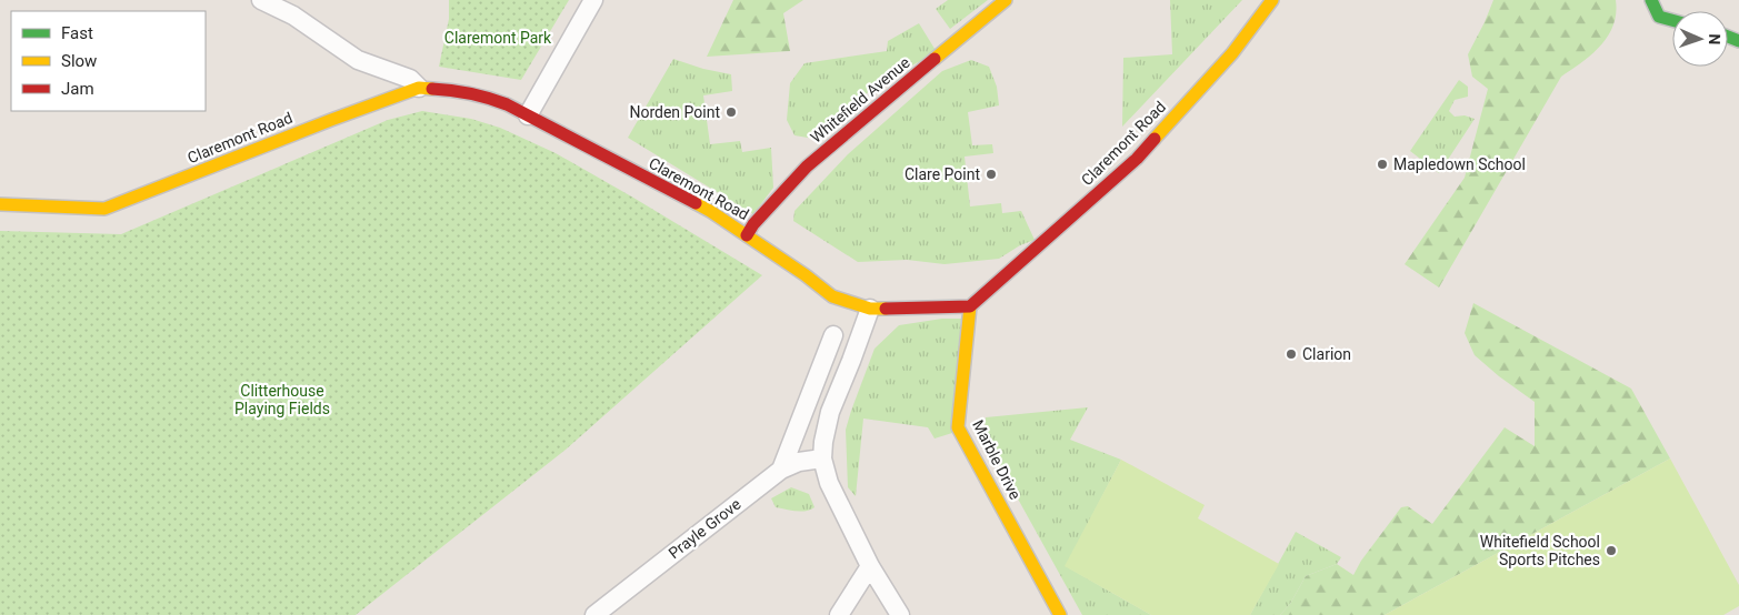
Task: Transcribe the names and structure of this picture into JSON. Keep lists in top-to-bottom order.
{
  "streets": {
    "street": [
      "Whitefield Avenue",
      "Claremont Road",
      "Marble Drive",
      "Prayle Grove"
    ]
  },
  "crossings": [
    ["Whitefield Avenue", "Claremont Road"],
    ["Claremont Road", "Marble Drive"]
  ],
  "parks": ["Claremont Park", "Clitterhouse Playing Fields"],
  "places": [
    "Norden Point",
    "Mapledown School",
    "Clare Point",
    "Clarion",
    "Whitefield School Sports Pitches"
  ],
  "legend": ["Fast", "Slow", "Jam"],
  "north": "right"
}
